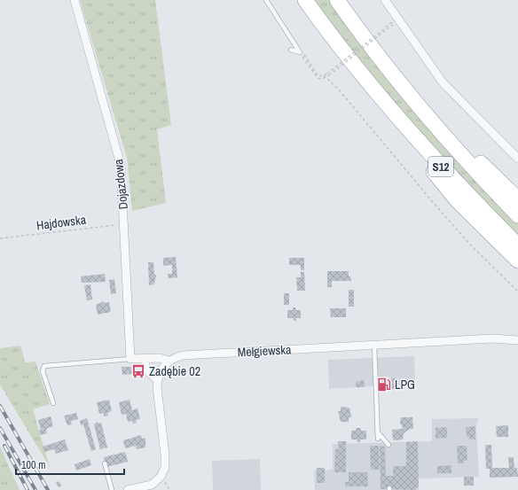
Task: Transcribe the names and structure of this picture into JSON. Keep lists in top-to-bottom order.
{
  "streets": {
    "highway": ["S12"],
    "street": ["Dojazdowa", "Mełgiewska"],
    "path": ["Hajdowska"]
  },
  "crossings": [
    ["Dojazdowa", "Hajdowska"]
  ],
  "places": {
    "bus stop": ["Zadębie 02"],
    "fuel station": ["LPG"]
  },
  "scale_bar": "100 m"
}
